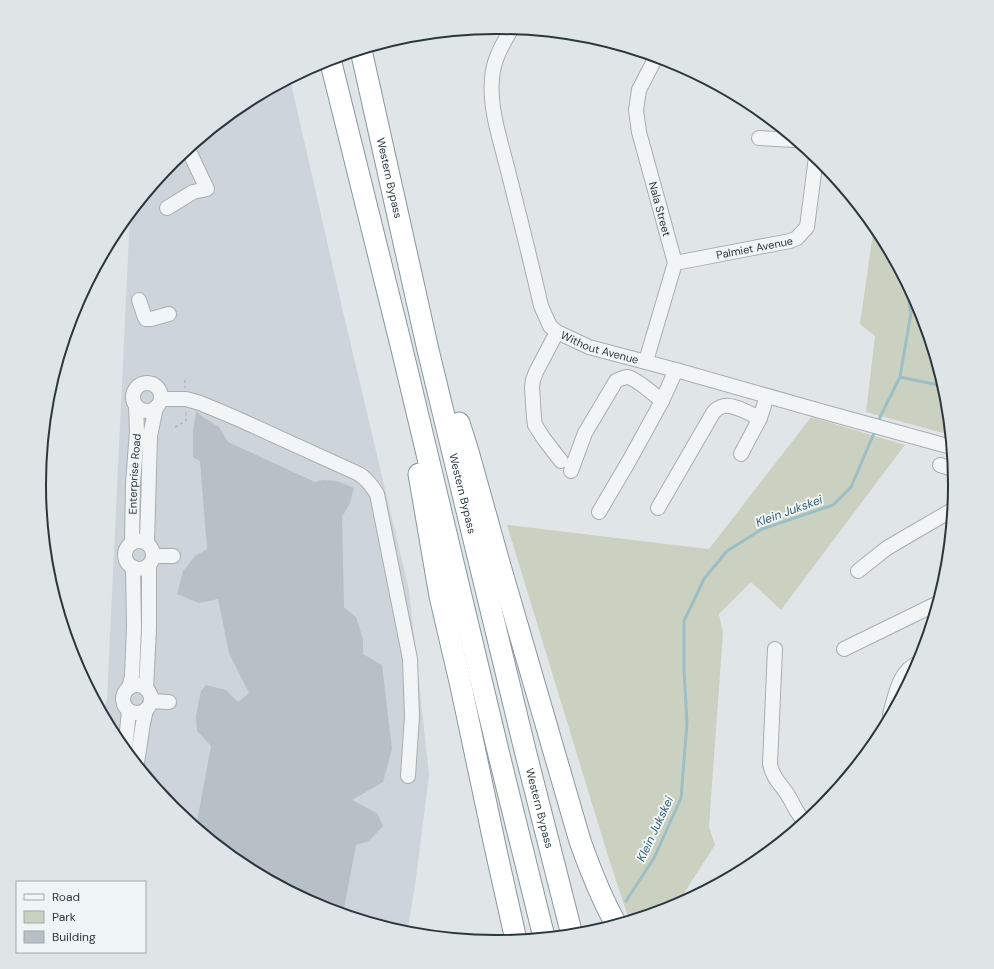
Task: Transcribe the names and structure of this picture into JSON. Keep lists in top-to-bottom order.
{
  "streets": {
    "highway": ["Western Bypass"],
    "street": [
      "Nala Street",
      "Palmiet Avenue",
      "Without Avenue",
      "Enterprise Road"
    ]
  },
  "crossings": [
    ["Nala Street", "Palmiet Avenue"]
  ],
  "water": ["Klein Jukskei"],
  "legend": ["Road", "Park", "Building"]
}
